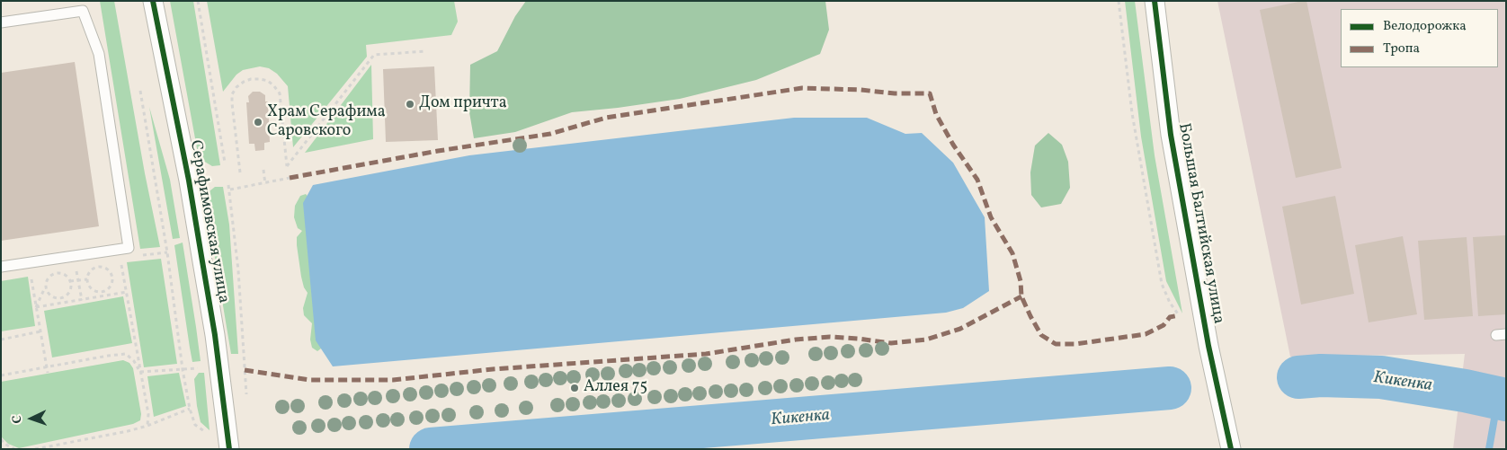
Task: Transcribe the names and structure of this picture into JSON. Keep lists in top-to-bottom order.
{
  "streets": {
    "street": ["Серафимовская улица", "Большая Балтийская улица"]
  },
  "water": ["Кикенка"],
  "places": ["Дом причта", "Храм Серафима Саровского", "Аллея 75"],
  "legend": ["Велодорожка", "Тропа"],
  "north": "left"
}
